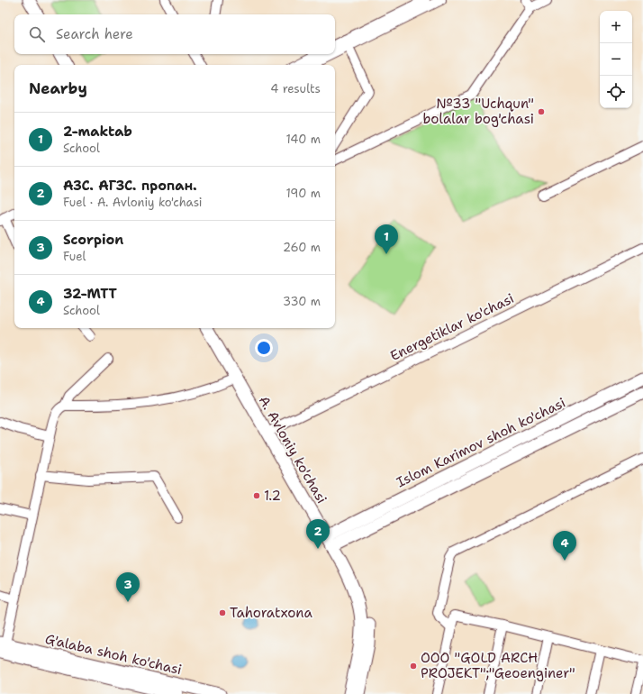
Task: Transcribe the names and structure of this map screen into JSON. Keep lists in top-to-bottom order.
{
  "streets": {
    "main road": ["Islom Karimov shoh ko'chasi", "A. Avloniy ko'chasi", "G'alaba shoh ko'chasi"],
    "street": ["Energetiklar ko'chasi"]
  },
  "crossings": [
    ["Energetiklar ko'chasi", "A. Avloniy ko'chasi"],
    ["Islom Karimov shoh ko'chasi", "A. Avloniy ko'chasi"]
  ],
  "places": [
    "№33 \"Uchqun\" bolalar bog'chasi",
    "1.2",
    "Tahoratxona",
    "ООО \"GOLD ARCH PROJEKT\";\"Geoenginer\""
  ],
  "page": {
    "map_buttons": ["+", "−"],
    "search": "Search here",
    "heading": ["Nearby", "4 results"],
    "list": [
      {
        "mark": "1",
        "name": "2-maktab",
        "note": "School",
        "value": "140 m"
      },
      {
        "mark": "2",
        "name": "АЗС. АГЗС. пропан.",
        "note": "Fuel · A. Avloniy ko'chasi",
        "value": "190 m"
      },
      {
        "mark": "3",
        "name": "Scorpion",
        "note": "Fuel",
        "value": "260 m"
      },
      {
        "mark": "4",
        "name": "32-MTT",
        "note": "School",
        "value": "330 m"
      }
    ],
    "pins": [
      "1",
      "2",
      "4",
      "3"
    ]
  }
}
